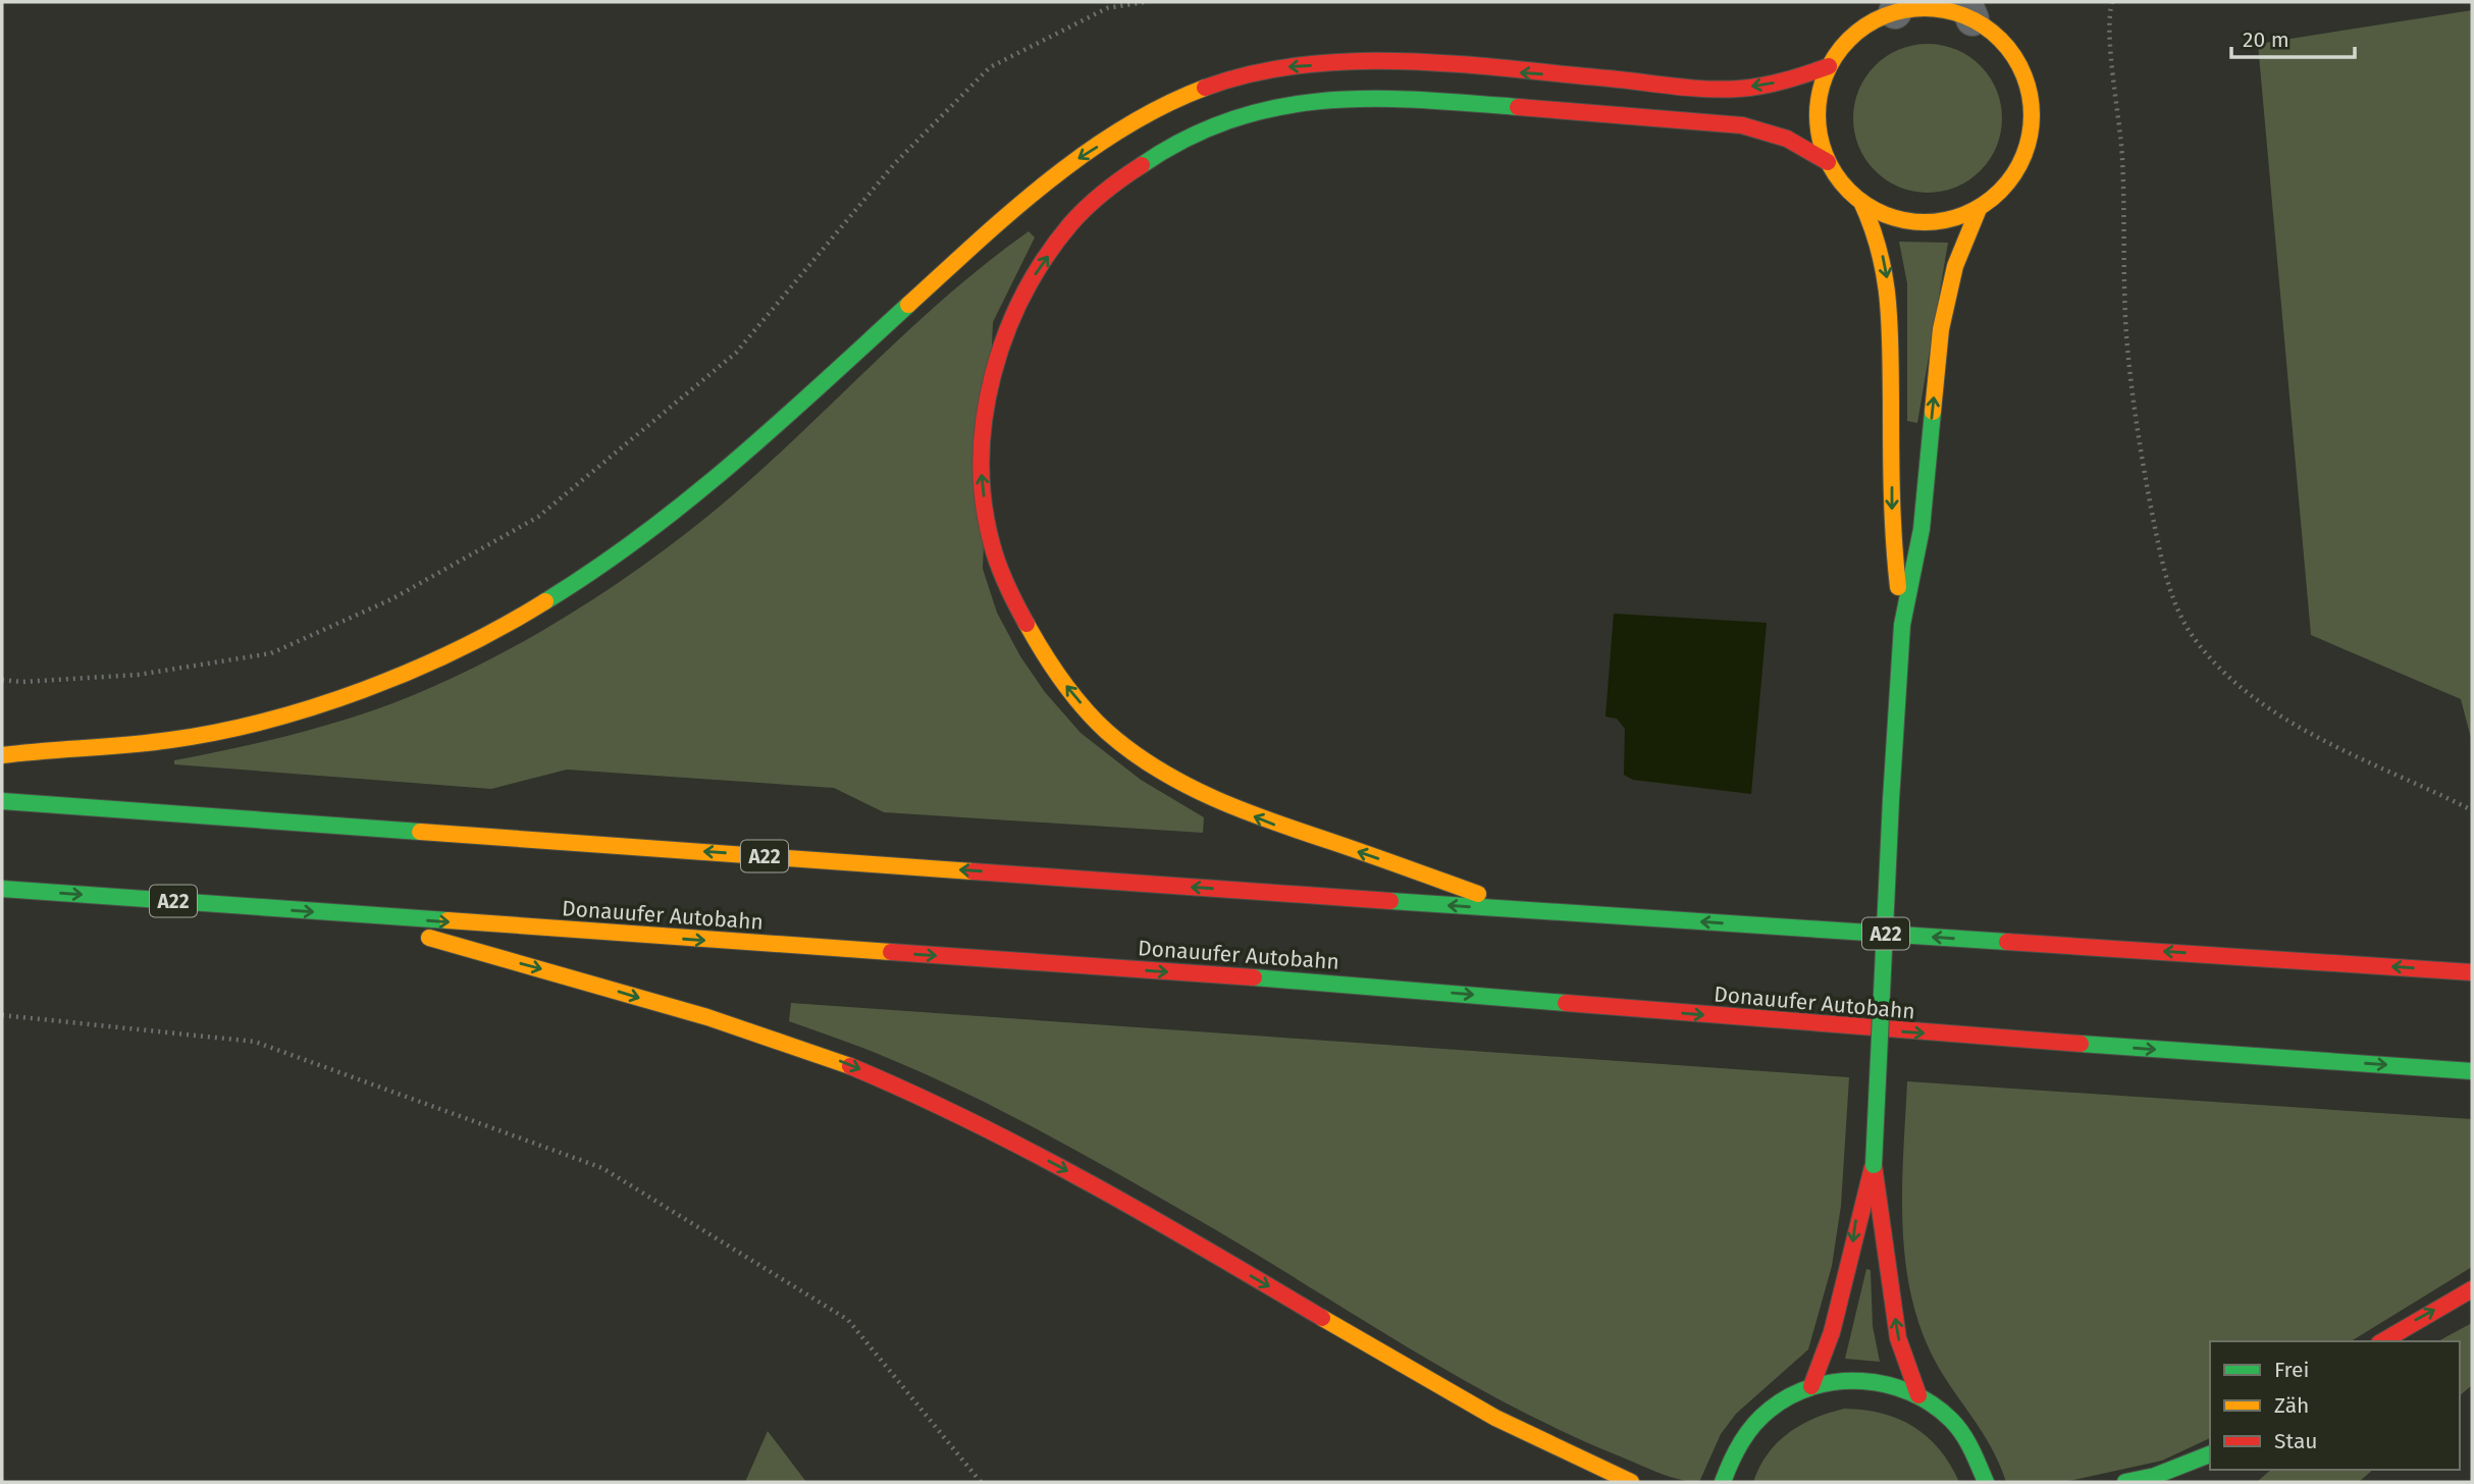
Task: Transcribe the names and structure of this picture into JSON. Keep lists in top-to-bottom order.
{
  "streets": {
    "main road": ["A22", "Donauufer Autobahn"]
  },
  "legend": ["Frei", "Zäh", "Stau"],
  "scale_bar": "20 m"
}
